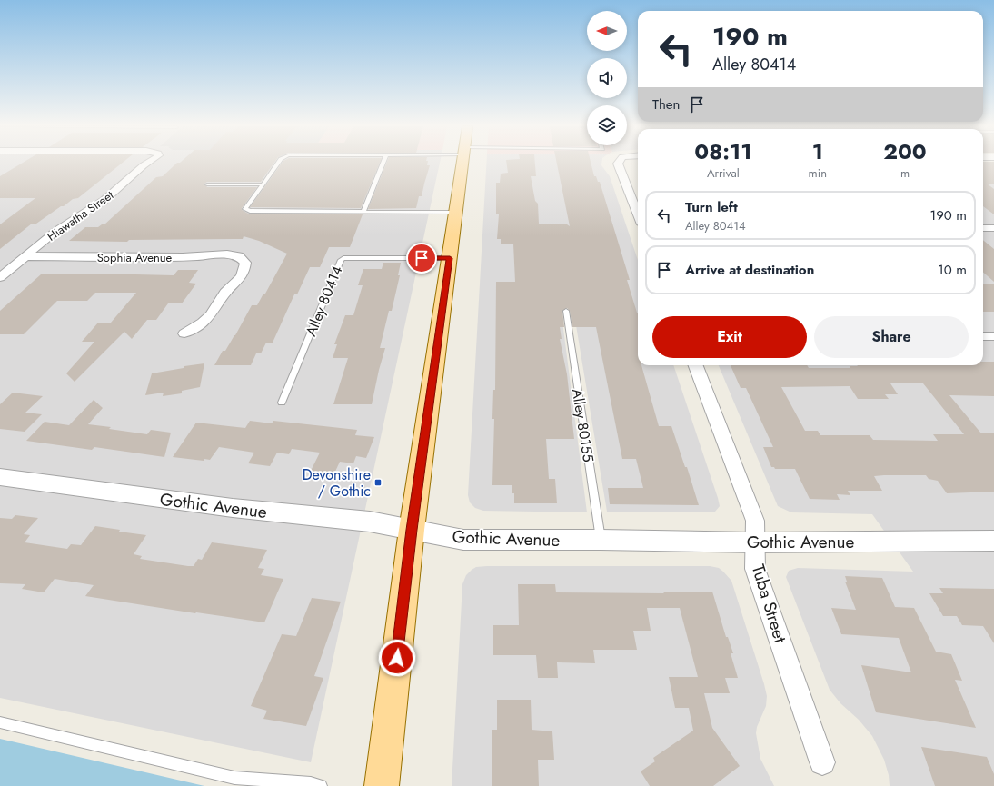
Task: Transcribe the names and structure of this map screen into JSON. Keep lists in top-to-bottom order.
{
  "streets": {
    "street": [
      "Hiawatha Street",
      "Sophia Avenue",
      "Gothic Avenue",
      "Tuba Street"
    ],
    "lane": ["Alley 80414", "Alley 80155"]
  },
  "crossings": [
    ["Hiawatha Street", "Sophia Avenue"],
    ["Alley 80155", "Gothic Avenue"],
    ["Gothic Avenue", "Tuba Street"]
  ],
  "places": {
    "transit": ["Devonshire / Gothic"]
  },
  "north": "left",
  "page": {
    "turn": ["190 m", "Alley 80414"],
    "then": "Then",
    "eta": [
      "08:11",
      "Arrival",
      "1",
      "min",
      "200",
      "m"
    ],
    "list": [
      {
        "name": "Turn left",
        "note": "Alley 80414",
        "value": "190 m"
      },
      {
        "name": "Arrive at destination",
        "value": "10 m"
      }
    ],
    "buttons": ["Exit", "Share"]
  }
}
